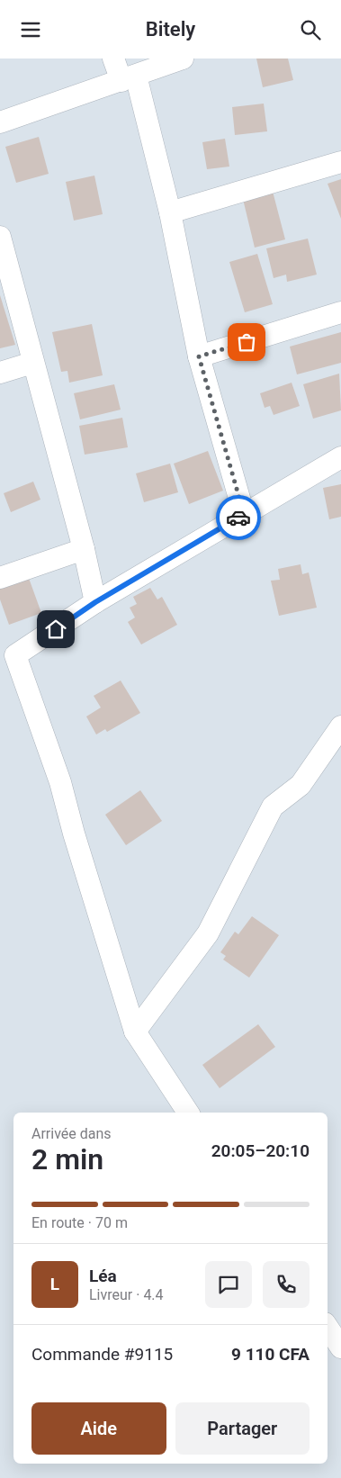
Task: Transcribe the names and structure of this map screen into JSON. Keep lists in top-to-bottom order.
{
  "page": {
    "header": "Bitely",
    "heading": ["2 min", "Arrivée dans", "20:05–20:10"],
    "panel": [
      "Léa",
      "Livreur · 4.4",
      "Commande #9115",
      "9 110 CFA"
    ],
    "bar": "En route · 70 m",
    "round": "L",
    "buttons": ["Aide", "Partager"]
  }
}
